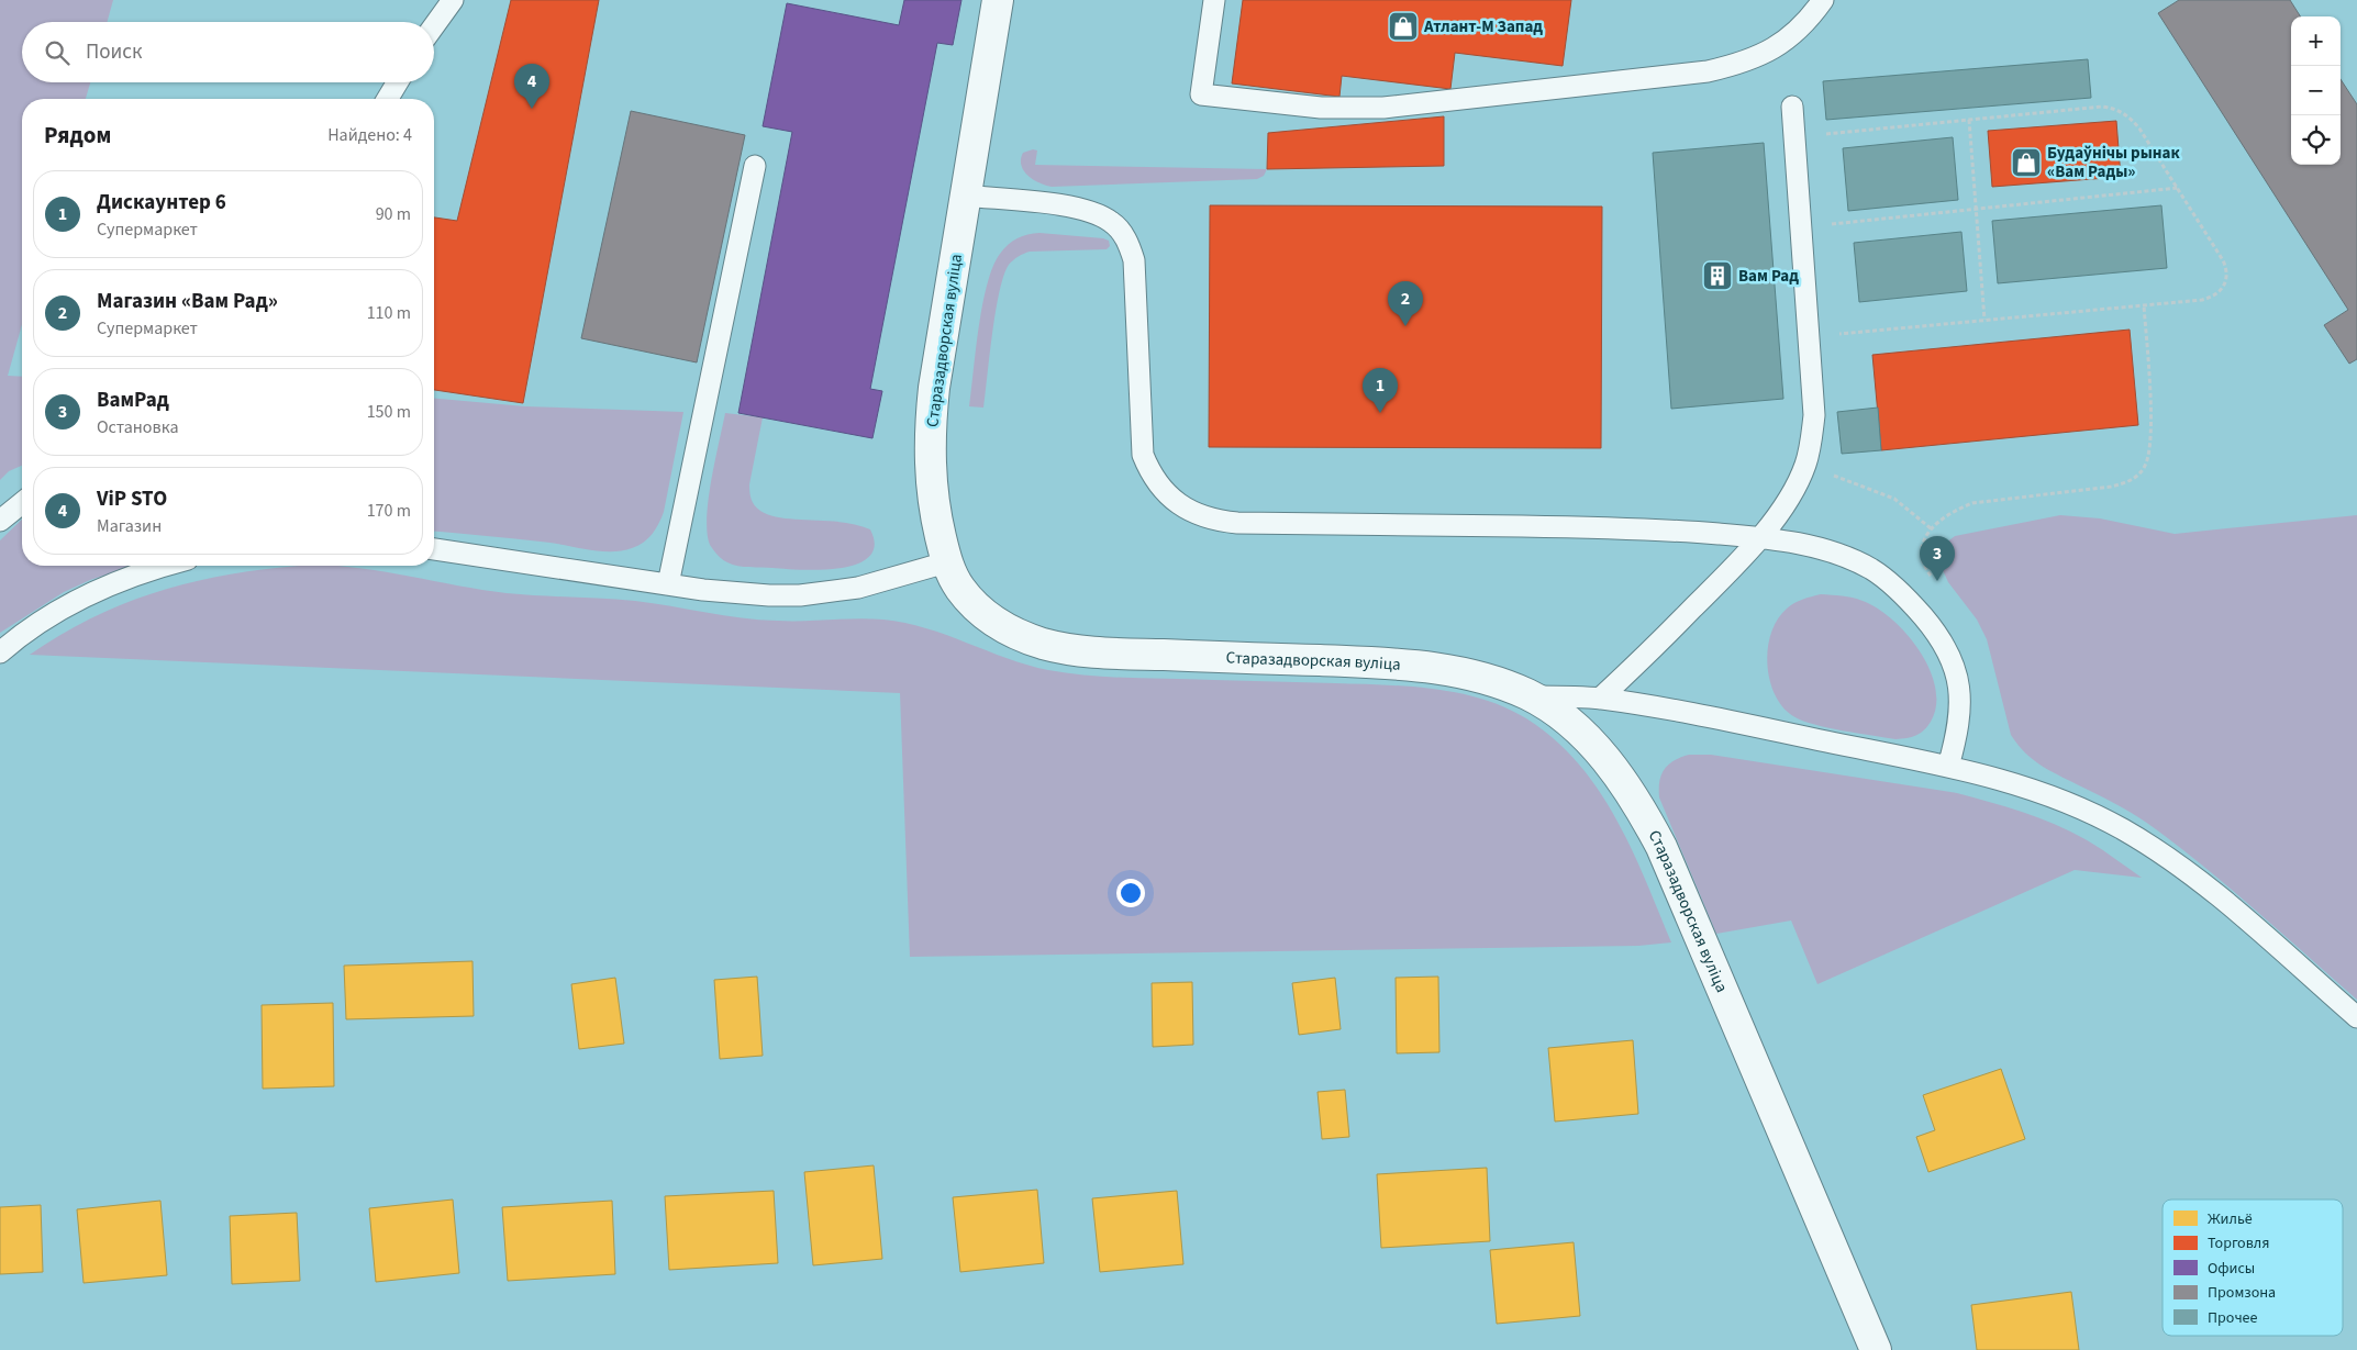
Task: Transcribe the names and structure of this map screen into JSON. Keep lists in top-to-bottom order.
{
  "streets": {
    "street": ["Старазадворская вуліца"]
  },
  "places": {
    "shop": ["Атлант-М Запад", "Будаўнічы рынак «Вам Рады»"],
    "building": ["Вам Рад"]
  },
  "legend": [
    "Жильё",
    "Торговля",
    "Офисы",
    "Промзона",
    "Прочее"
  ],
  "page": {
    "map_buttons": ["+", "−"],
    "search": "Поиск",
    "pins": [
      "4",
      "2",
      "1",
      "3"
    ],
    "heading": ["Рядом", "Найдено: 4"],
    "list": [
      {
        "mark": "1",
        "name": "Дискаунтер 6",
        "note": "Супермаркет",
        "value": "90 m"
      },
      {
        "mark": "2",
        "name": "Магазин «Вам Рад»",
        "note": "Супермаркет",
        "value": "110 m"
      },
      {
        "mark": "3",
        "name": "ВамРад",
        "note": "Остановка",
        "value": "150 m"
      },
      {
        "mark": "4",
        "name": "ViP STO",
        "note": "Магазин",
        "value": "170 m"
      }
    ]
  }
}
